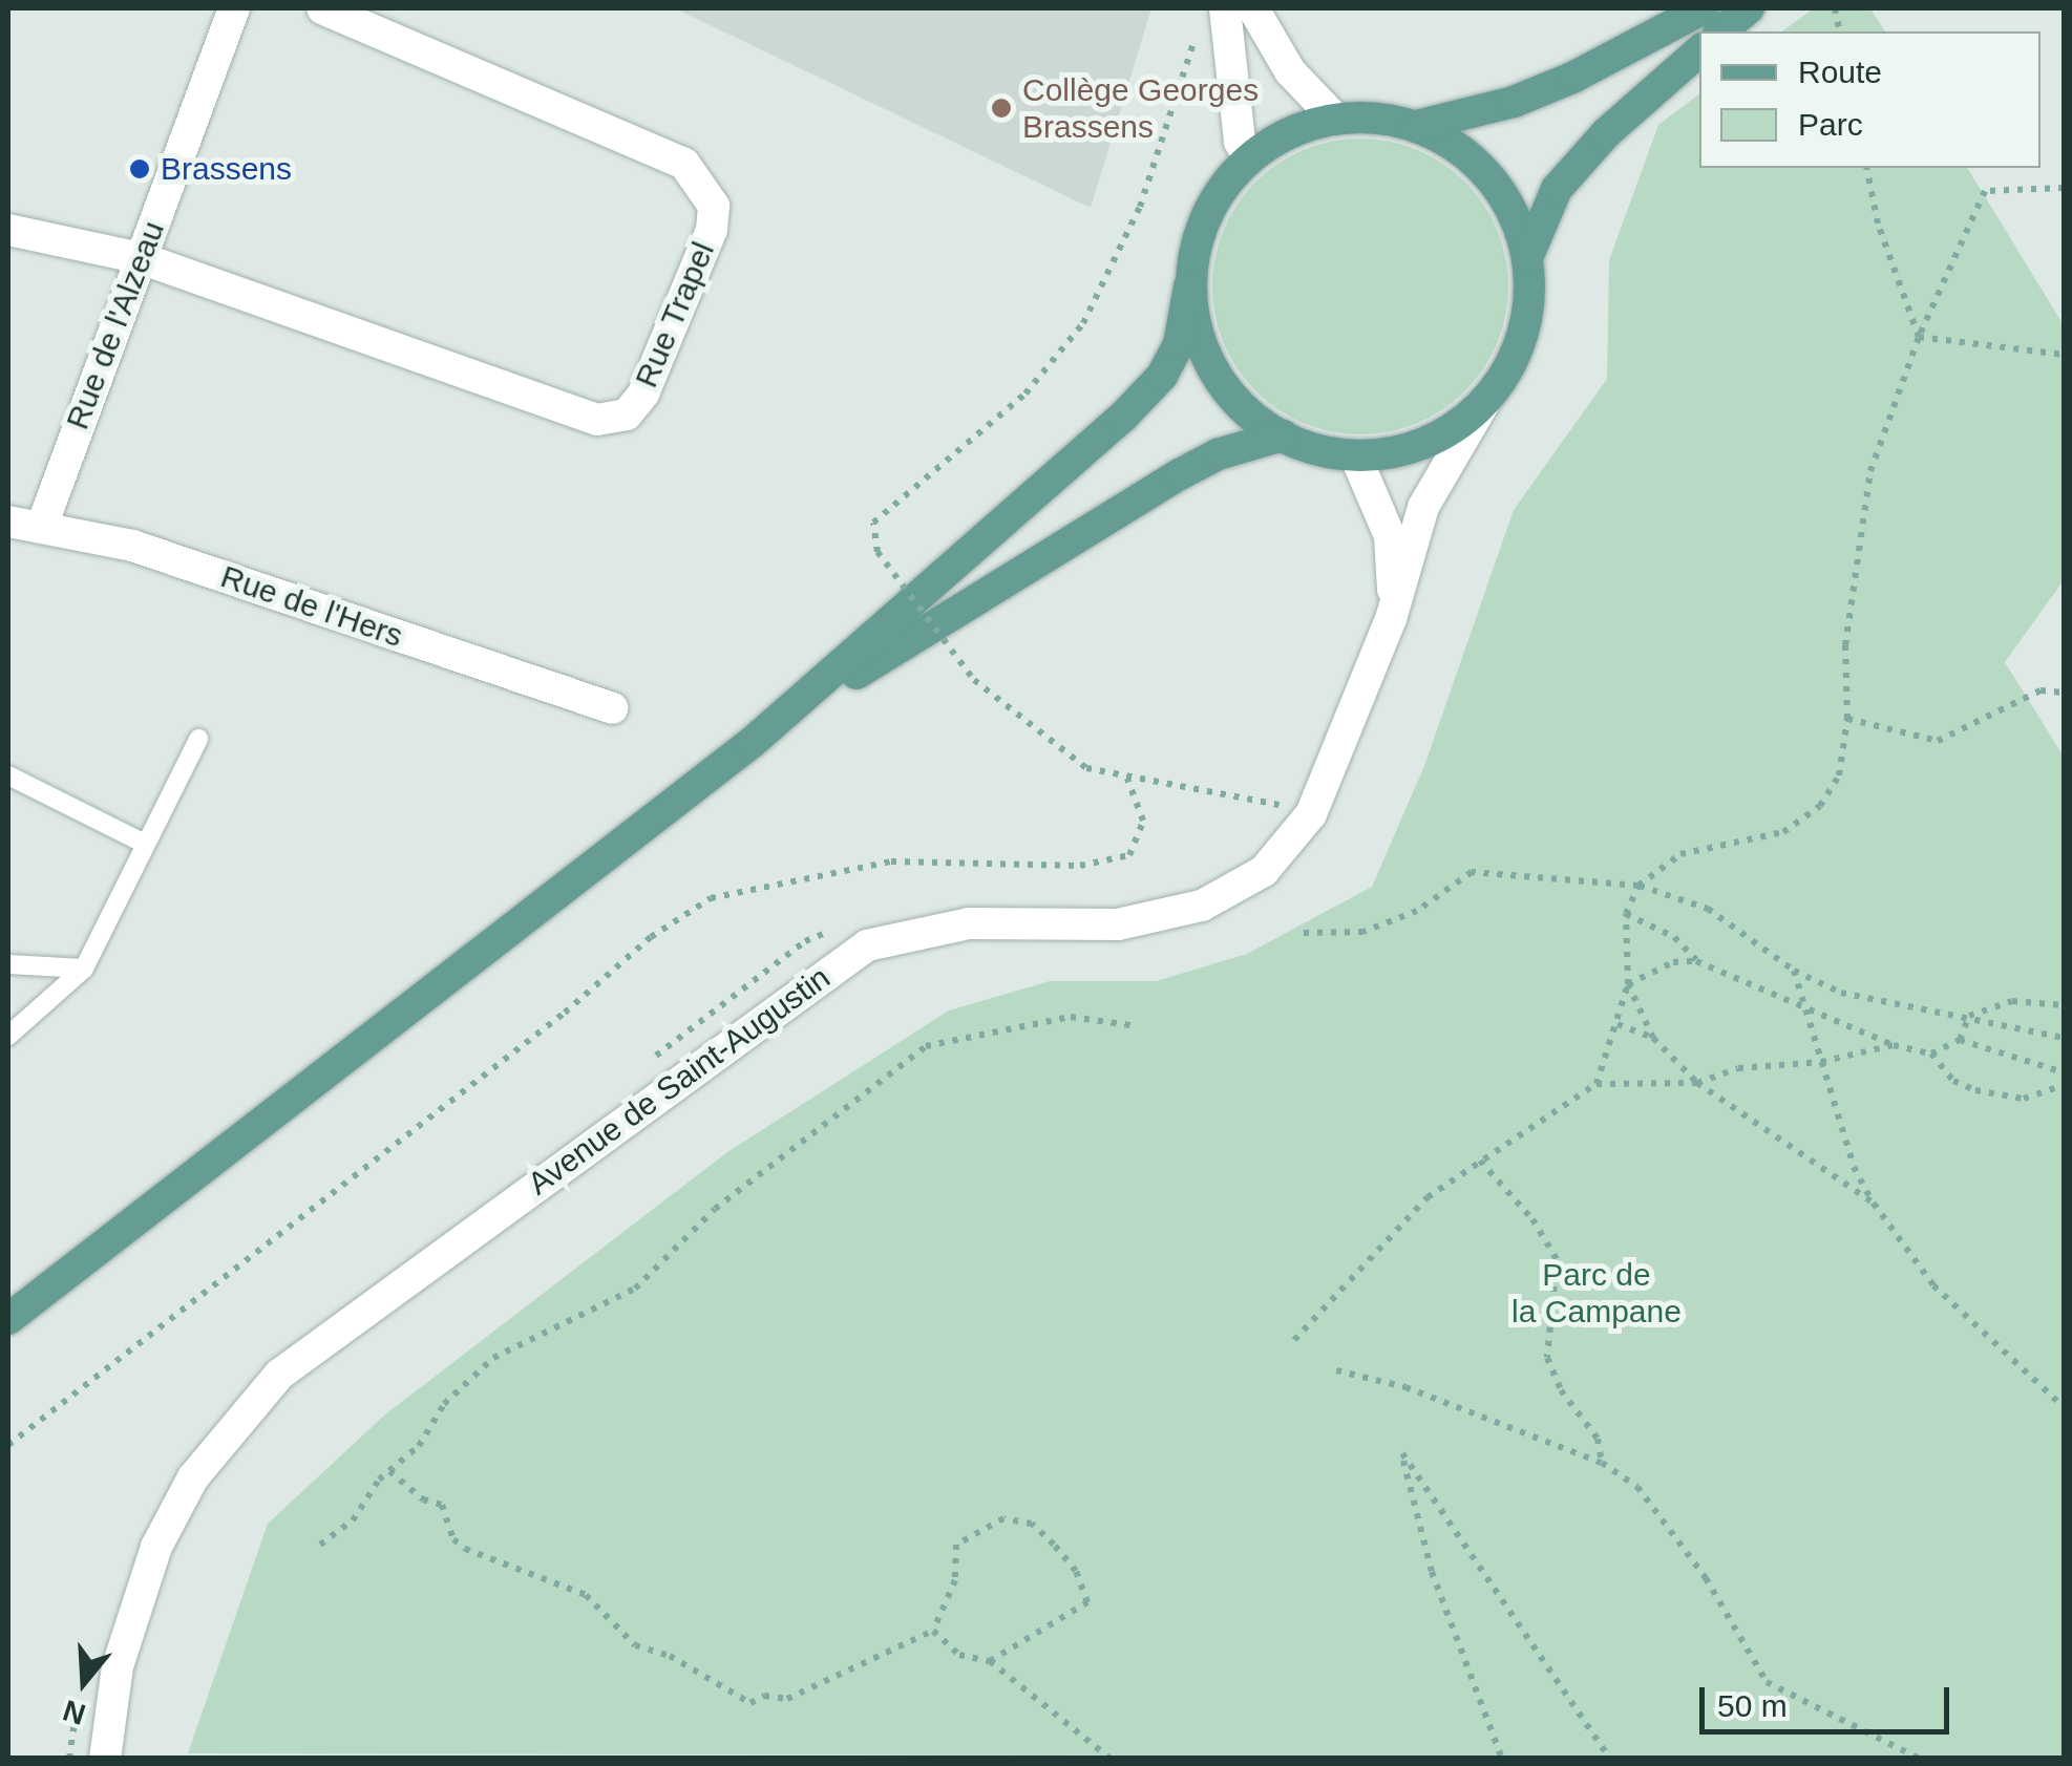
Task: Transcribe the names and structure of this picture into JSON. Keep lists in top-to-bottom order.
{
  "streets": {
    "street": [
      "Rue Trapel",
      "Rue de l'Alzeau",
      "Rue de l'Hers",
      "Avenue de Saint-Augustin"
    ]
  },
  "crossings": [
    ["Rue Trapel", "Rue de l'Alzeau"],
    ["Rue de l'Alzeau", "Rue de l'Hers"]
  ],
  "parks": ["Parc de la Campane"],
  "places": ["Collège Georges Brassens", "Brassens"],
  "legend": ["Route", "Parc"],
  "scale_bar": "50 m",
  "north": "bottom"
}
